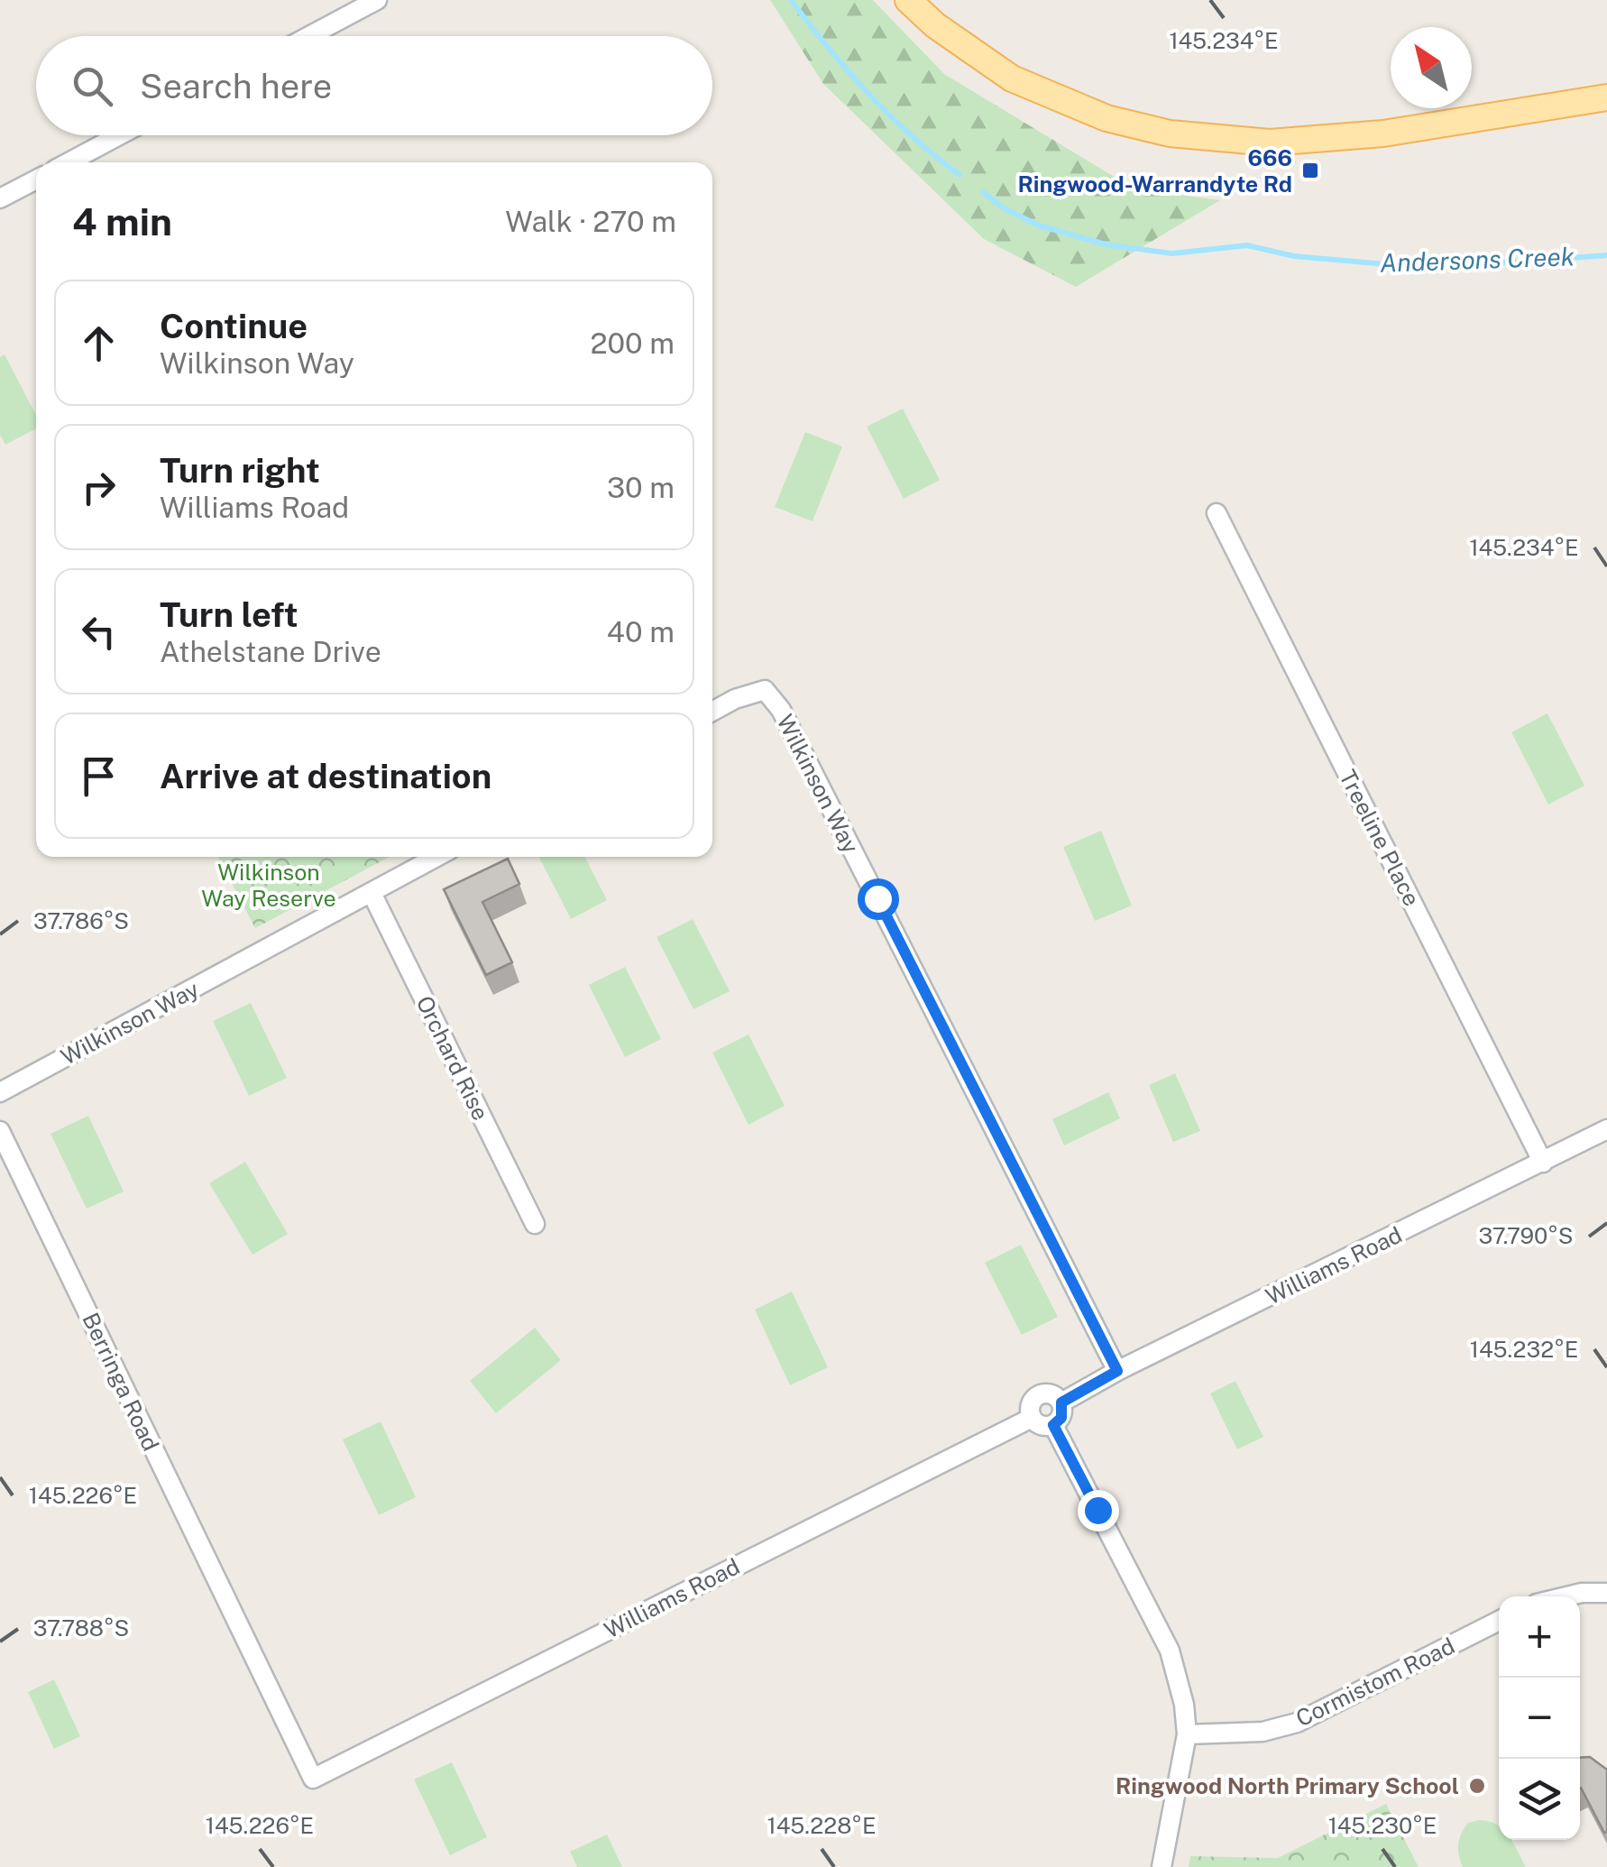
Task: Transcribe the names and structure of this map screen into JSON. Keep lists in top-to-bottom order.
{
  "streets": {
    "street": [
      "Wilkinson Way",
      "Treeline Place",
      "Orchard Rise",
      "Williams Road",
      "Berringa Road",
      "Cormistom Road"
    ]
  },
  "crossings": [
    ["Wilkinson Way", "Orchard Rise"],
    ["Wilkinson Way", "Williams Road"],
    ["Treeline Place", "Williams Road"],
    ["Williams Road", "Berringa Road"]
  ],
  "water": ["Andersons Creek"],
  "parks": ["Wilkinson Way Reserve"],
  "places": {
    "transit": ["666 Ringwood-Warrandyte Rd"],
    "other": ["Ringwood North Primary School"]
  },
  "north": "top left",
  "page": {
    "search": "Search here",
    "heading": ["4 min", "Walk · 270 m"],
    "list": [
      ["Continue", "Wilkinson Way", "200 m"],
      ["Turn right", "Williams Road", "30 m"],
      ["Turn left", "Athelstane Drive", "40 m"],
      "Arrive at destination"
    ],
    "map_buttons": ["+", "−"]
  },
  "coordinates": [
    "145.234°E",
    "37.786°S",
    "37.790°S",
    "145.232°E",
    "145.226°E",
    "37.788°S",
    "145.228°E",
    "145.230°E"
  ]
}
